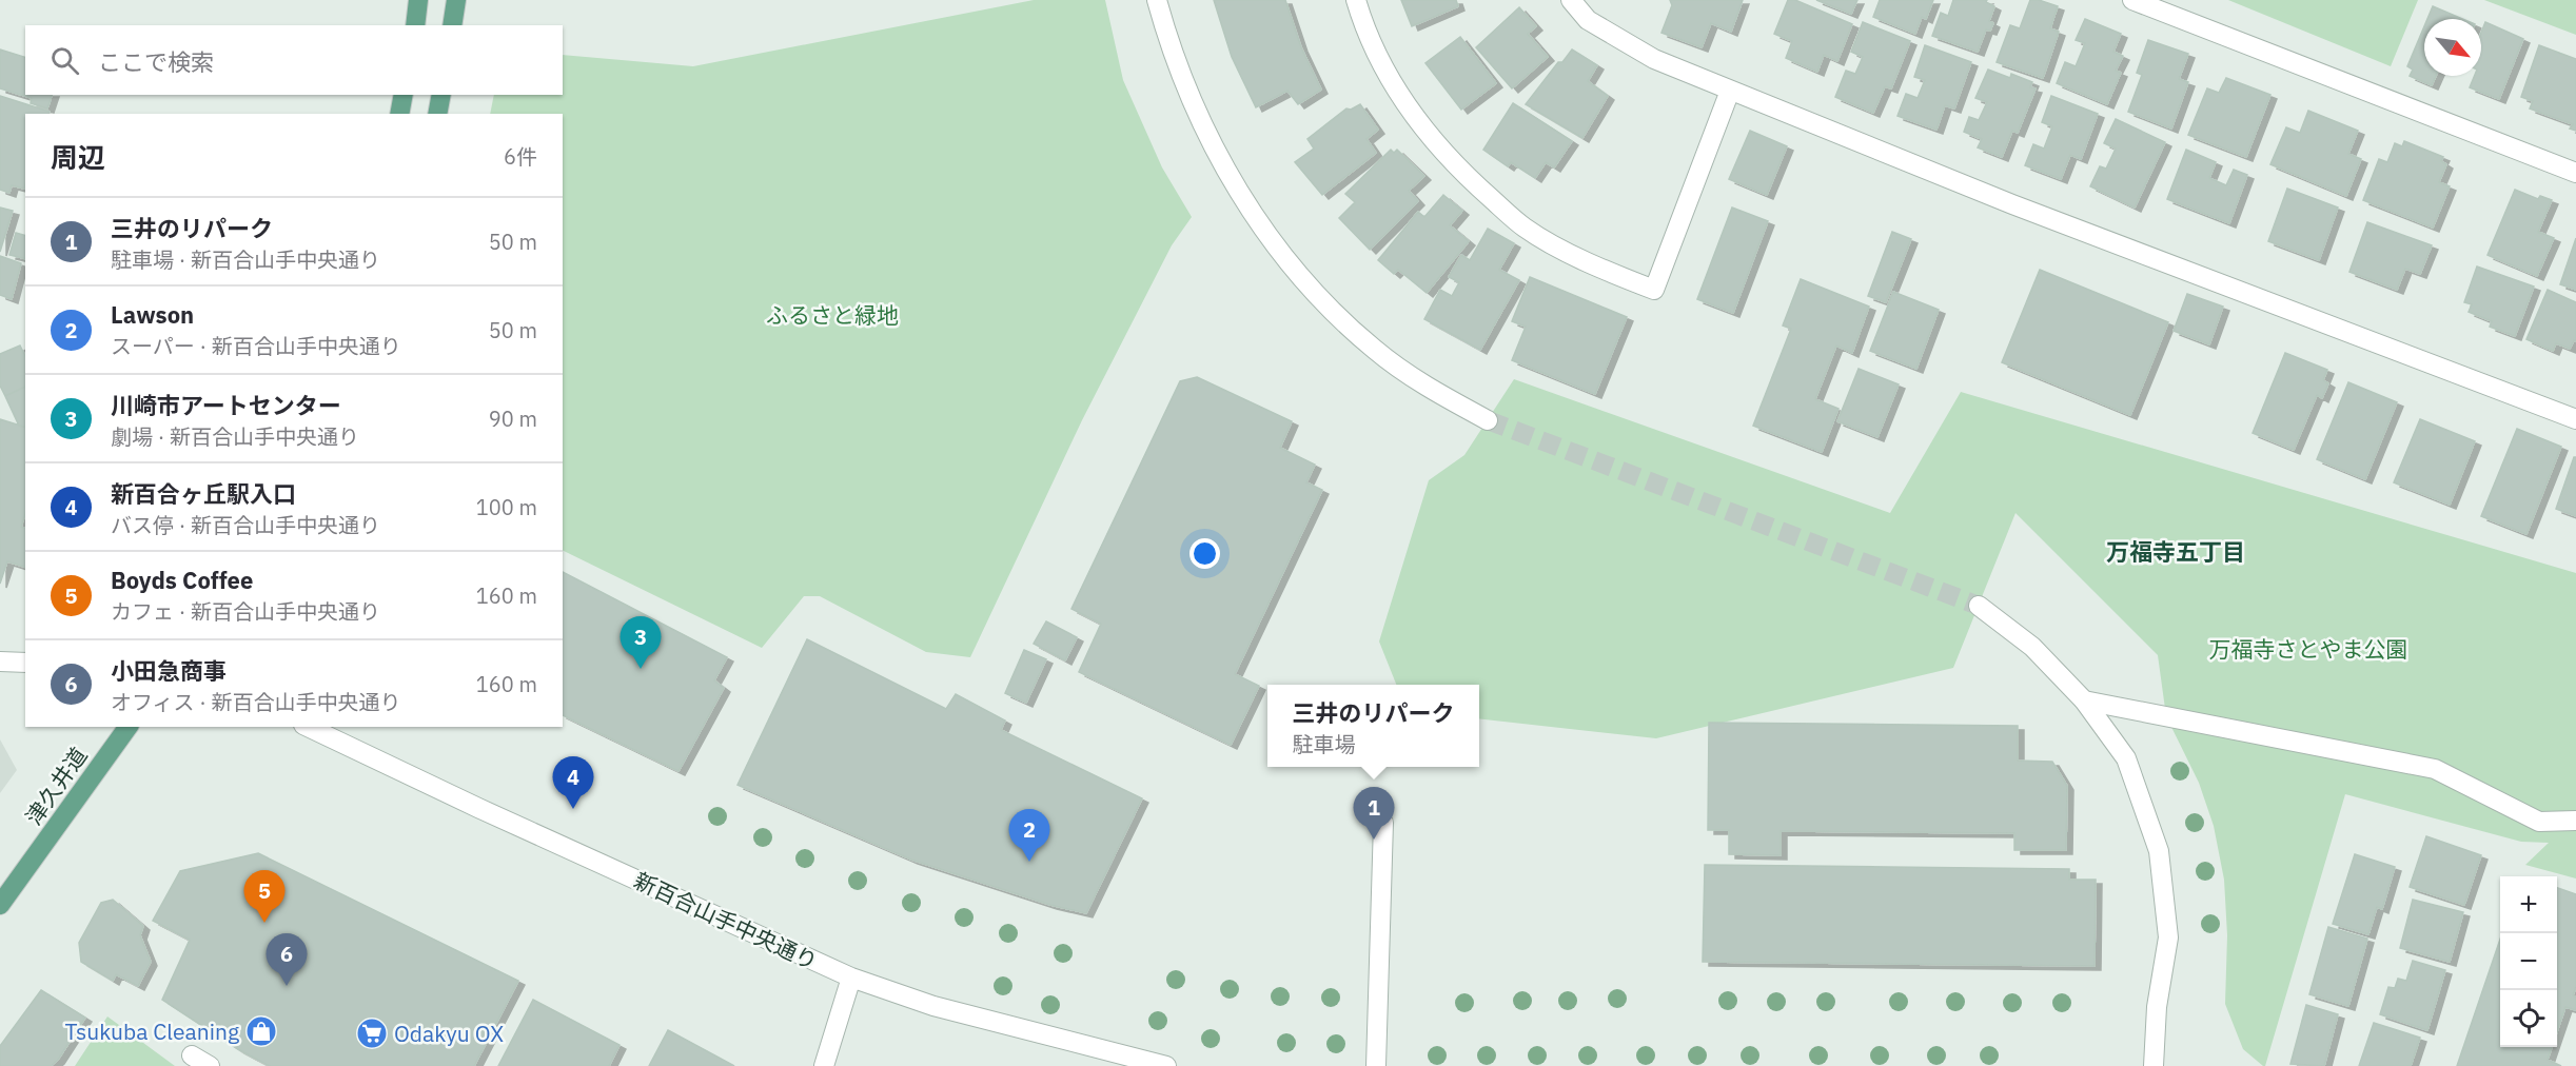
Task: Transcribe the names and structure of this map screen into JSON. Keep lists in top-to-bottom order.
{
  "streets": {
    "main road": ["津久井道"],
    "street": ["新百合山手中央通り"]
  },
  "districts": ["万福寺五丁目"],
  "parks": ["ふるさと緑地", "万福寺さとやま公園"],
  "places": {
    "shop": ["Tsukuba Cleaning"],
    "supermarket": ["Odakyu OX"]
  },
  "north": "bottom right",
  "page": {
    "search": "ここで検索",
    "heading": ["周辺", "6件"],
    "list": [
      {
        "mark": "1",
        "name": "三井のリパーク",
        "note": "駐車場 · 新百合山手中央通り",
        "value": "50 m"
      },
      {
        "mark": "2",
        "name": "Lawson",
        "note": "スーパー · 新百合山手中央通り",
        "value": "50 m"
      },
      {
        "mark": "3",
        "name": "川崎市アートセンター",
        "note": "劇場 · 新百合山手中央通り",
        "value": "90 m"
      },
      {
        "mark": "4",
        "name": "新百合ヶ丘駅入口",
        "note": "バス停 · 新百合山手中央通り",
        "value": "100 m"
      },
      {
        "mark": "5",
        "name": "Boyds Coffee",
        "note": "カフェ · 新百合山手中央通り",
        "value": "160 m"
      },
      {
        "mark": "6",
        "name": "小田急商事",
        "note": "オフィス · 新百合山手中央通り",
        "value": "160 m"
      }
    ],
    "pins": [
      "3",
      "4",
      "1",
      "2",
      "5",
      "6"
    ],
    "popup": ["三井のリパーク", "駐車場"],
    "map_buttons": ["+", "−"]
  }
}
